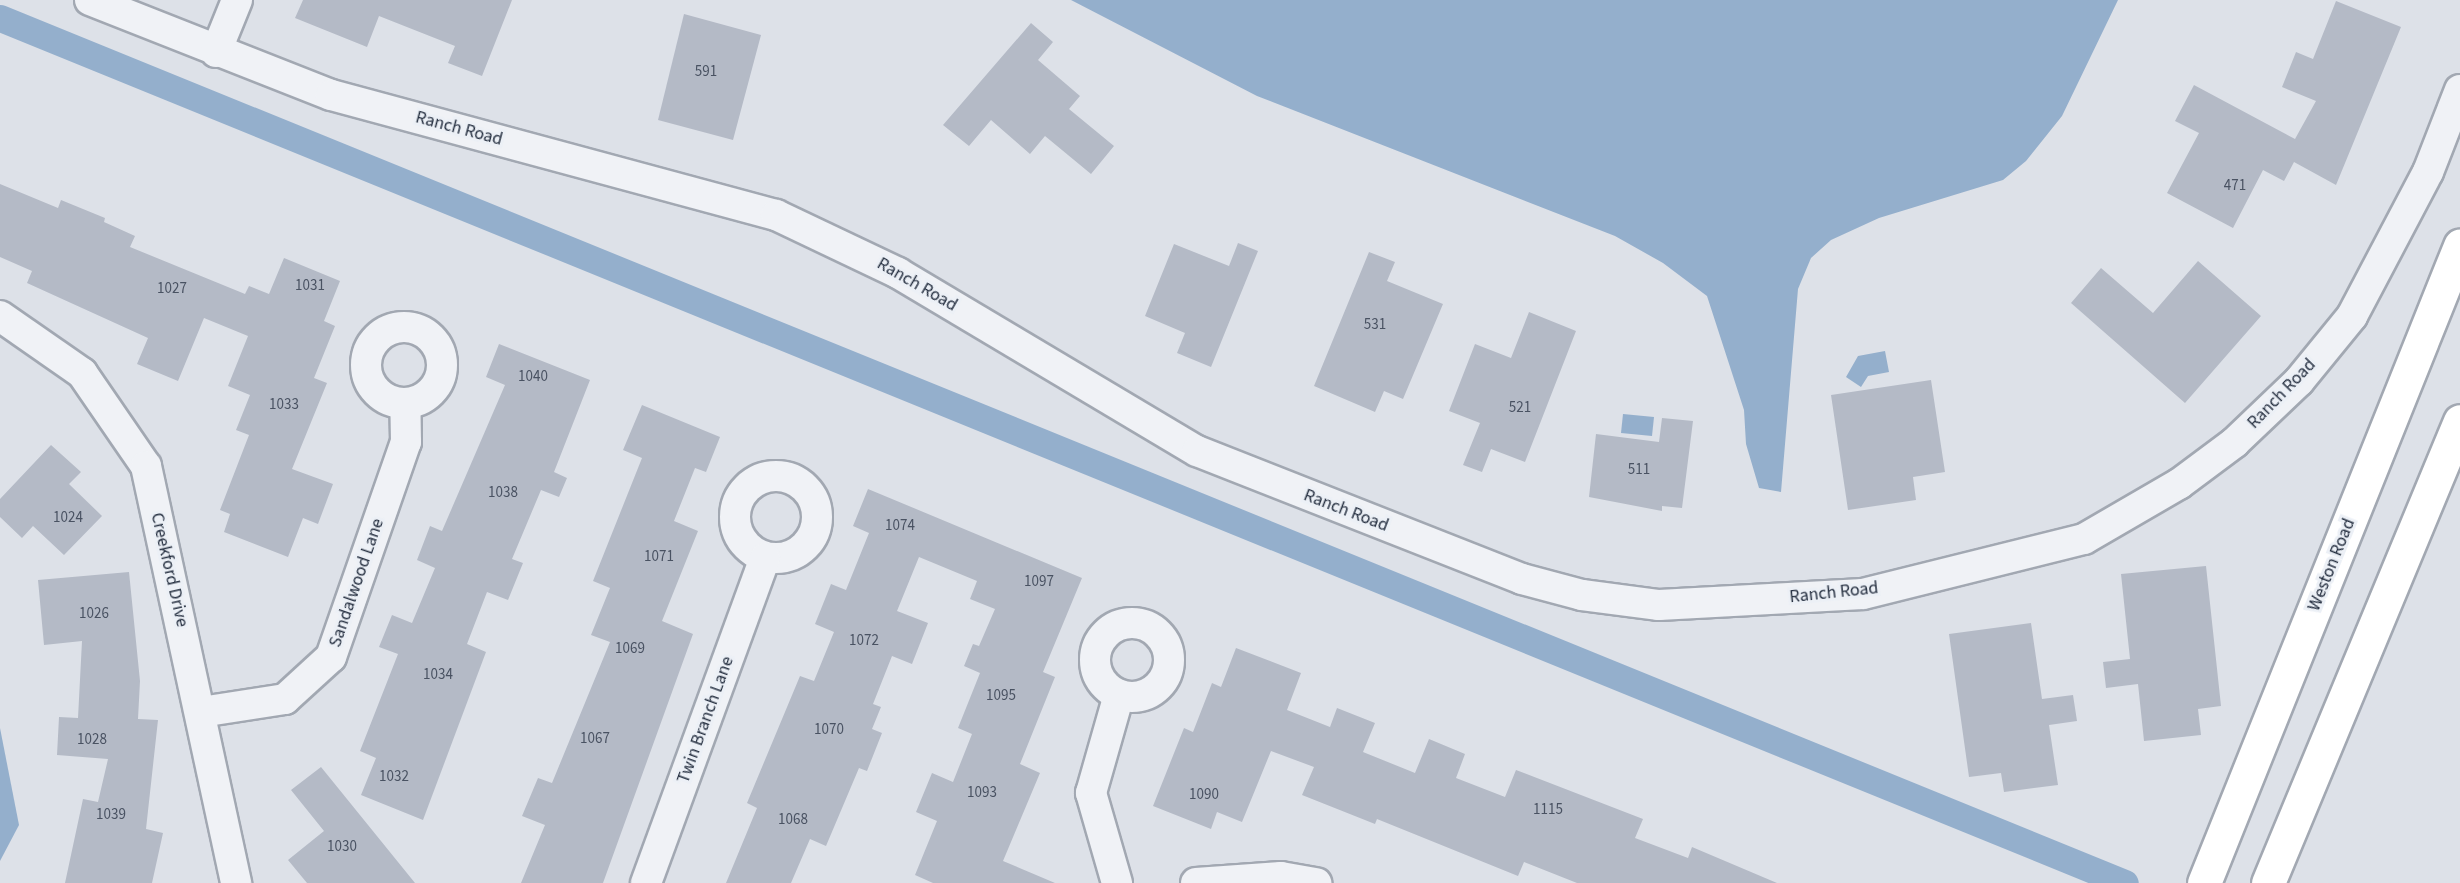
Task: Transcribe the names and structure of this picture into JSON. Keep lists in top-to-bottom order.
{
  "streets": {
    "main road": ["Weston Road"],
    "street": [
      "Ranch Road",
      "Creekford Drive",
      "Sandalwood Lane",
      "Twin Branch Lane"
    ]
  },
  "crossings": [
    ["Creekford Drive", "Sandalwood Lane"]
  ],
  "house_numbers": [
    "591",
    "471",
    "1031",
    "1027",
    "531",
    "1040",
    "1033",
    "521",
    "511",
    "1038",
    "1024",
    "1074",
    "1071",
    "1097",
    "1026",
    "1072",
    "1069",
    "1034",
    "1095",
    "1070",
    "1067",
    "1028",
    "1032",
    "1093",
    "1090",
    "1115",
    "1039",
    "1068",
    "1030"
  ]
}
